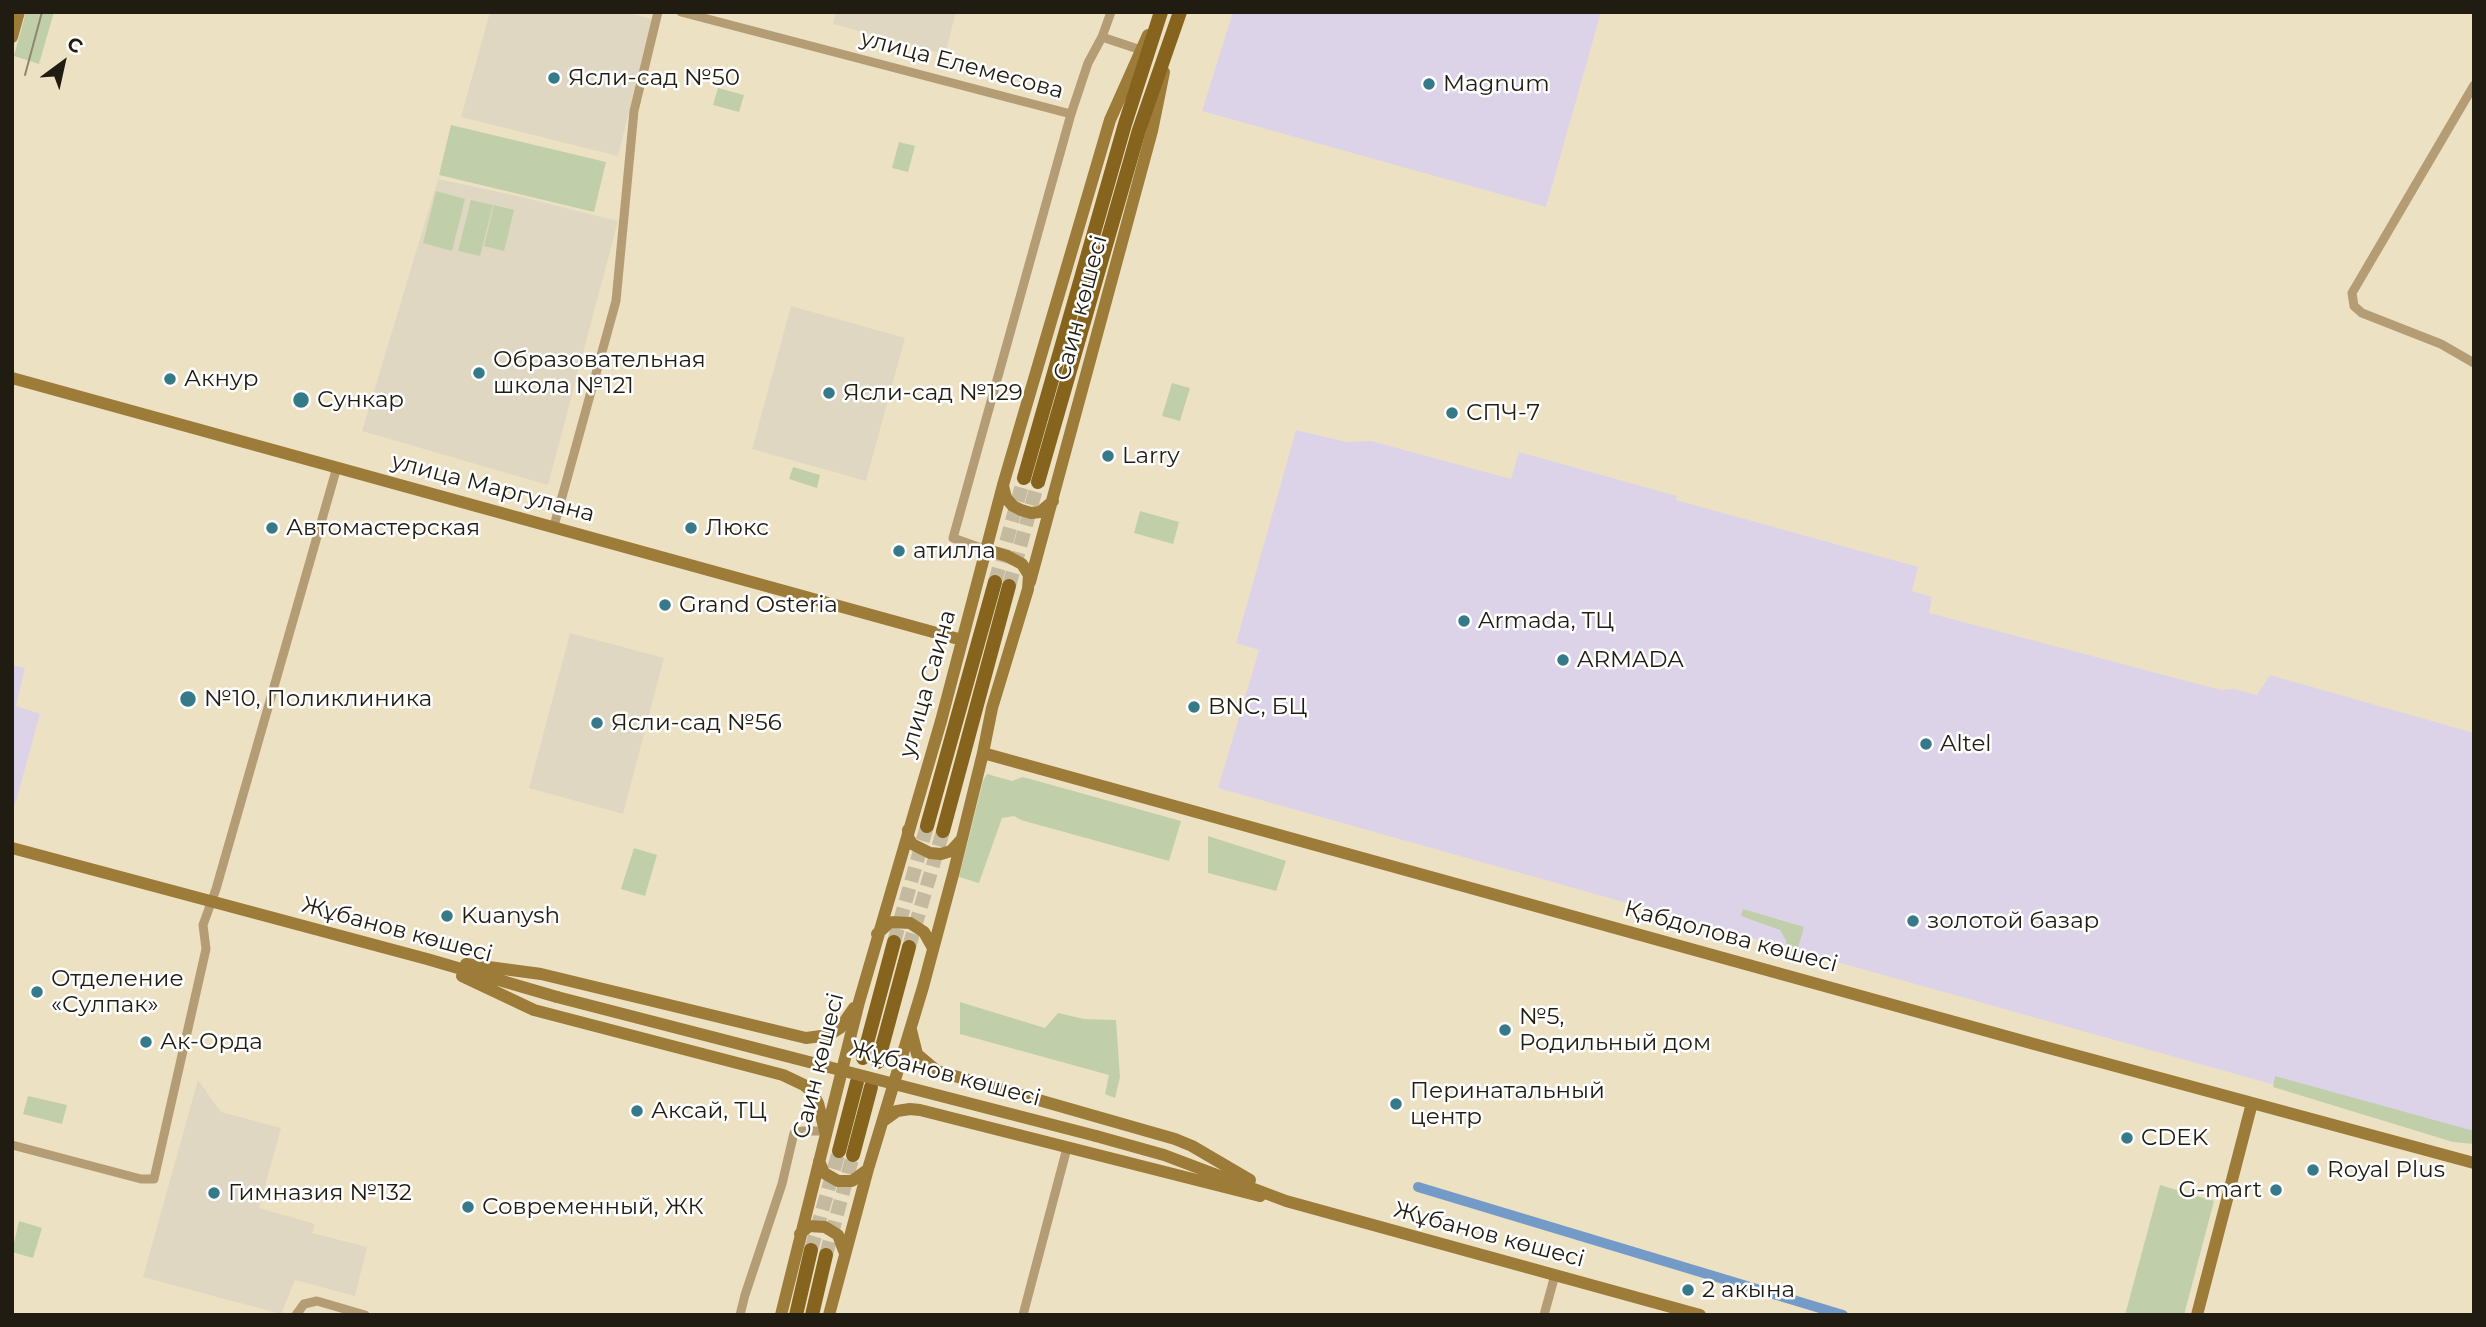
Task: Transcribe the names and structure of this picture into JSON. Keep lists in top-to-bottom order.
{
  "streets": {
    "main road": [
      "Саин көшесі",
      "улица Маргулана",
      "улица Саина",
      "Жұбанов көшесі",
      "Қабдолова көшесі"
    ],
    "street": ["улица Елемесова"]
  },
  "crossings": [
    ["Саин көшесі", "улица Саина"],
    ["Саин көшесі", "Қабдолова көшесі"],
    ["улица Маргулана", "улица Саина"]
  ],
  "places": [
    "Ясли-сад №50",
    "Magnum",
    "Образовательная школа №121",
    "Акнур",
    "Ясли-сад №129",
    "Сункар",
    "СПЧ-7",
    "Larry",
    "Автомастерская",
    "Люкс",
    "атилла",
    "Grand Osteria",
    "Armada, ТЦ",
    "ARMADA",
    "№10, Поликлиника",
    "BNC, БЦ",
    "Ясли-сад №56",
    "Altel",
    "Kuanysh",
    "золотой базар",
    "Отделение «Сулпак»",
    "№5, Родильный дом",
    "Ак-Орда",
    "Перинатальный центр",
    "Аксай, ТЦ",
    "CDEK",
    "Royal Plus",
    "G-mart",
    "Гимназия №132",
    "Современный, ЖК",
    "2 акына"
  ],
  "north": "top right"
}
